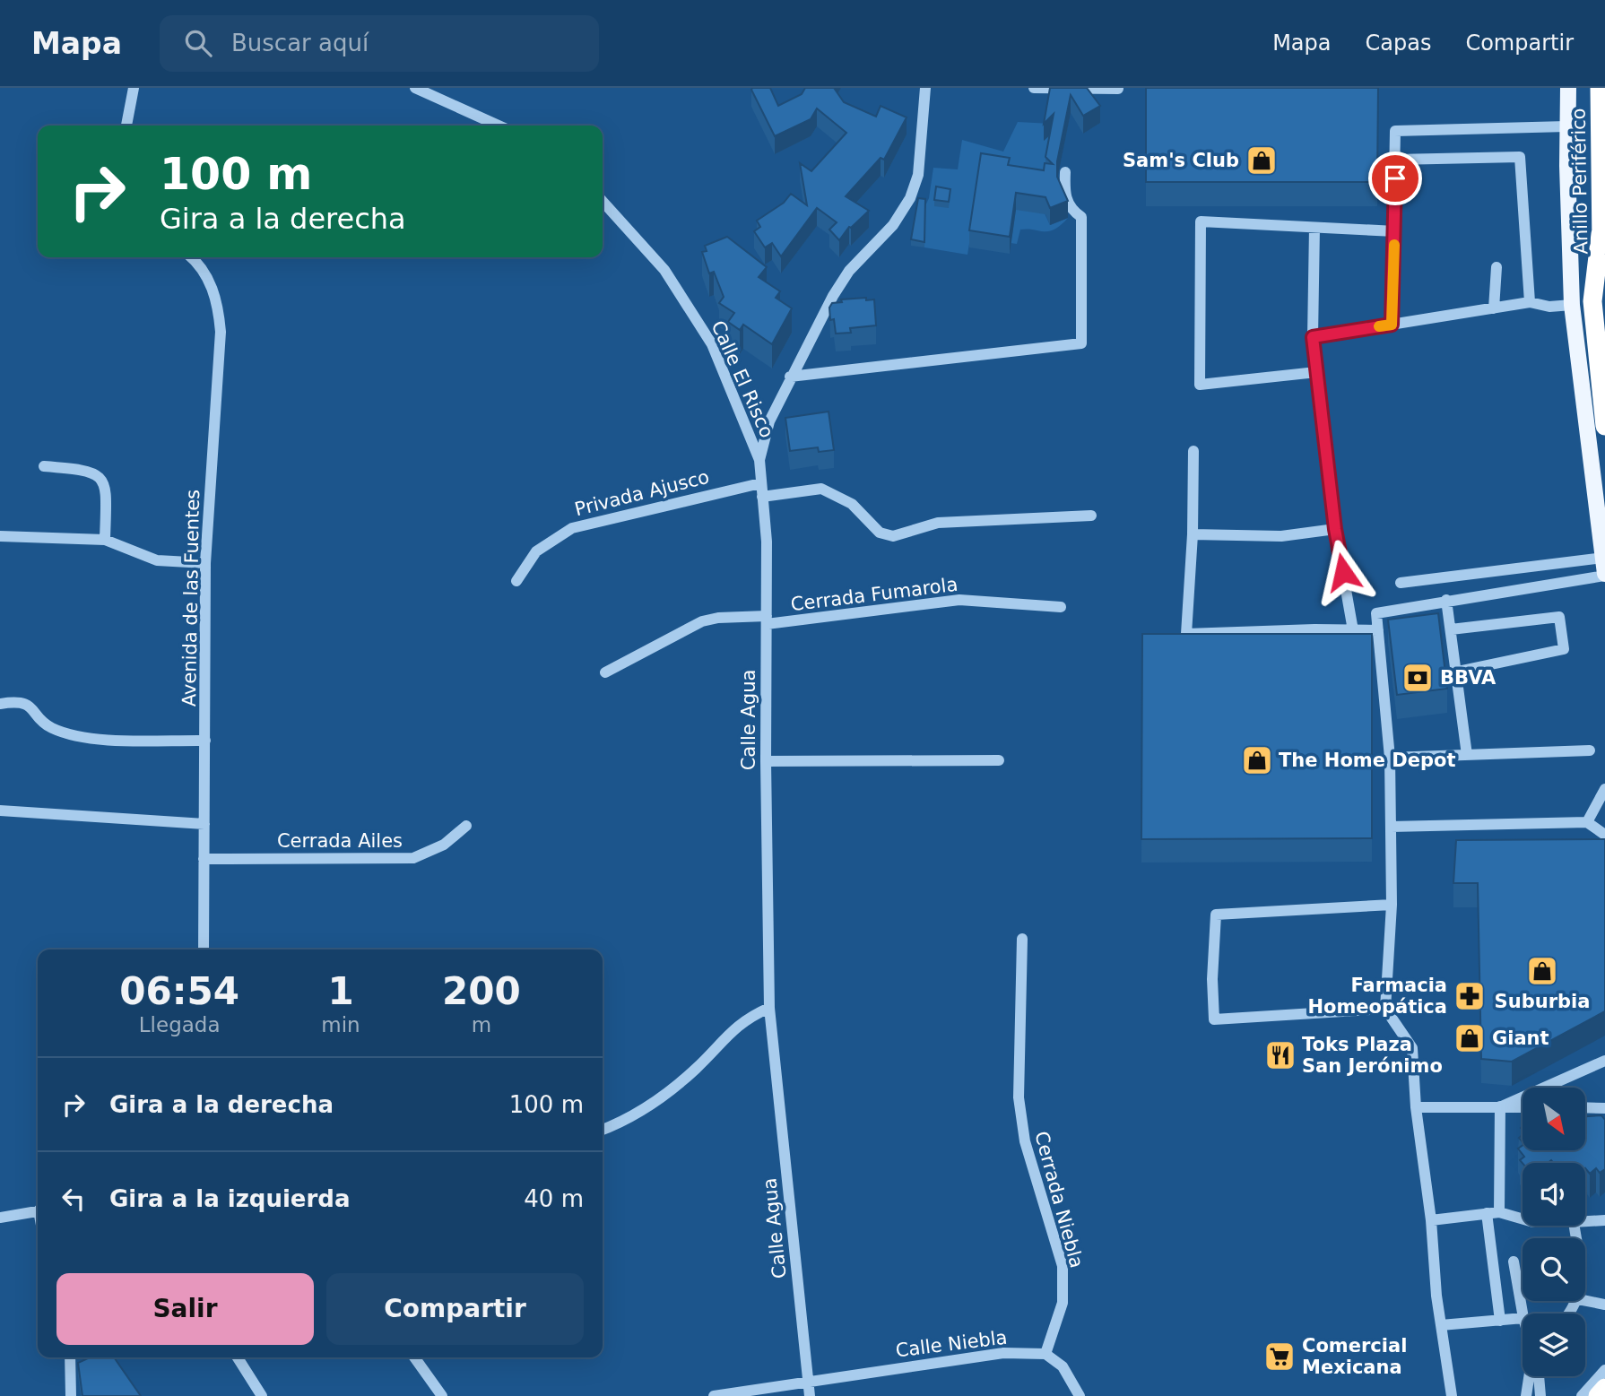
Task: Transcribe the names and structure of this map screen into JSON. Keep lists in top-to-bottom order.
{
  "streets": {
    "highway": ["Anillo Periférico"],
    "street": [
      "Calle El Risco",
      "Privada Ajusco",
      "Cerrada Fumarola",
      "Avenida de las Fuentes",
      "Calle Agua",
      "Cerrada Ailes",
      "Cerrada Niebla",
      "Calle Niebla"
    ]
  },
  "crossings": [
    ["Calle El Risco", "Calle Agua"],
    ["Privada Ajusco", "Calle Agua"],
    ["Cerrada Fumarola", "Calle Agua"],
    ["Avenida de las Fuentes", "Cerrada Ailes"],
    ["Calle Agua", "Calle Niebla"],
    ["Cerrada Niebla", "Calle Niebla"]
  ],
  "places": {
    "shop": [
      "Sam's Club",
      "The Home Depot",
      "Suburbia",
      "Giant"
    ],
    "bank": ["BBVA"],
    "pharmacy": ["Farmacia Homeopática"],
    "restaurant": ["Toks Plaza San Jerónimo"],
    "supermarket": ["Comercial Mexicana"]
  },
  "north": "bottom right",
  "page": {
    "header": "Mapa",
    "search": "Buscar aquí",
    "nav": ["Mapa", "Capas", "Compartir"],
    "turn": ["100 m", "Gira a la derecha"],
    "eta": [
      "06:54",
      "Llegada",
      "1",
      "min",
      "200",
      "m"
    ],
    "list": [
      {
        "name": "Gira a la derecha",
        "value": "100 m"
      },
      {
        "name": "Gira a la izquierda",
        "value": "40 m"
      }
    ],
    "buttons": ["Salir", "Compartir"]
  }
}
